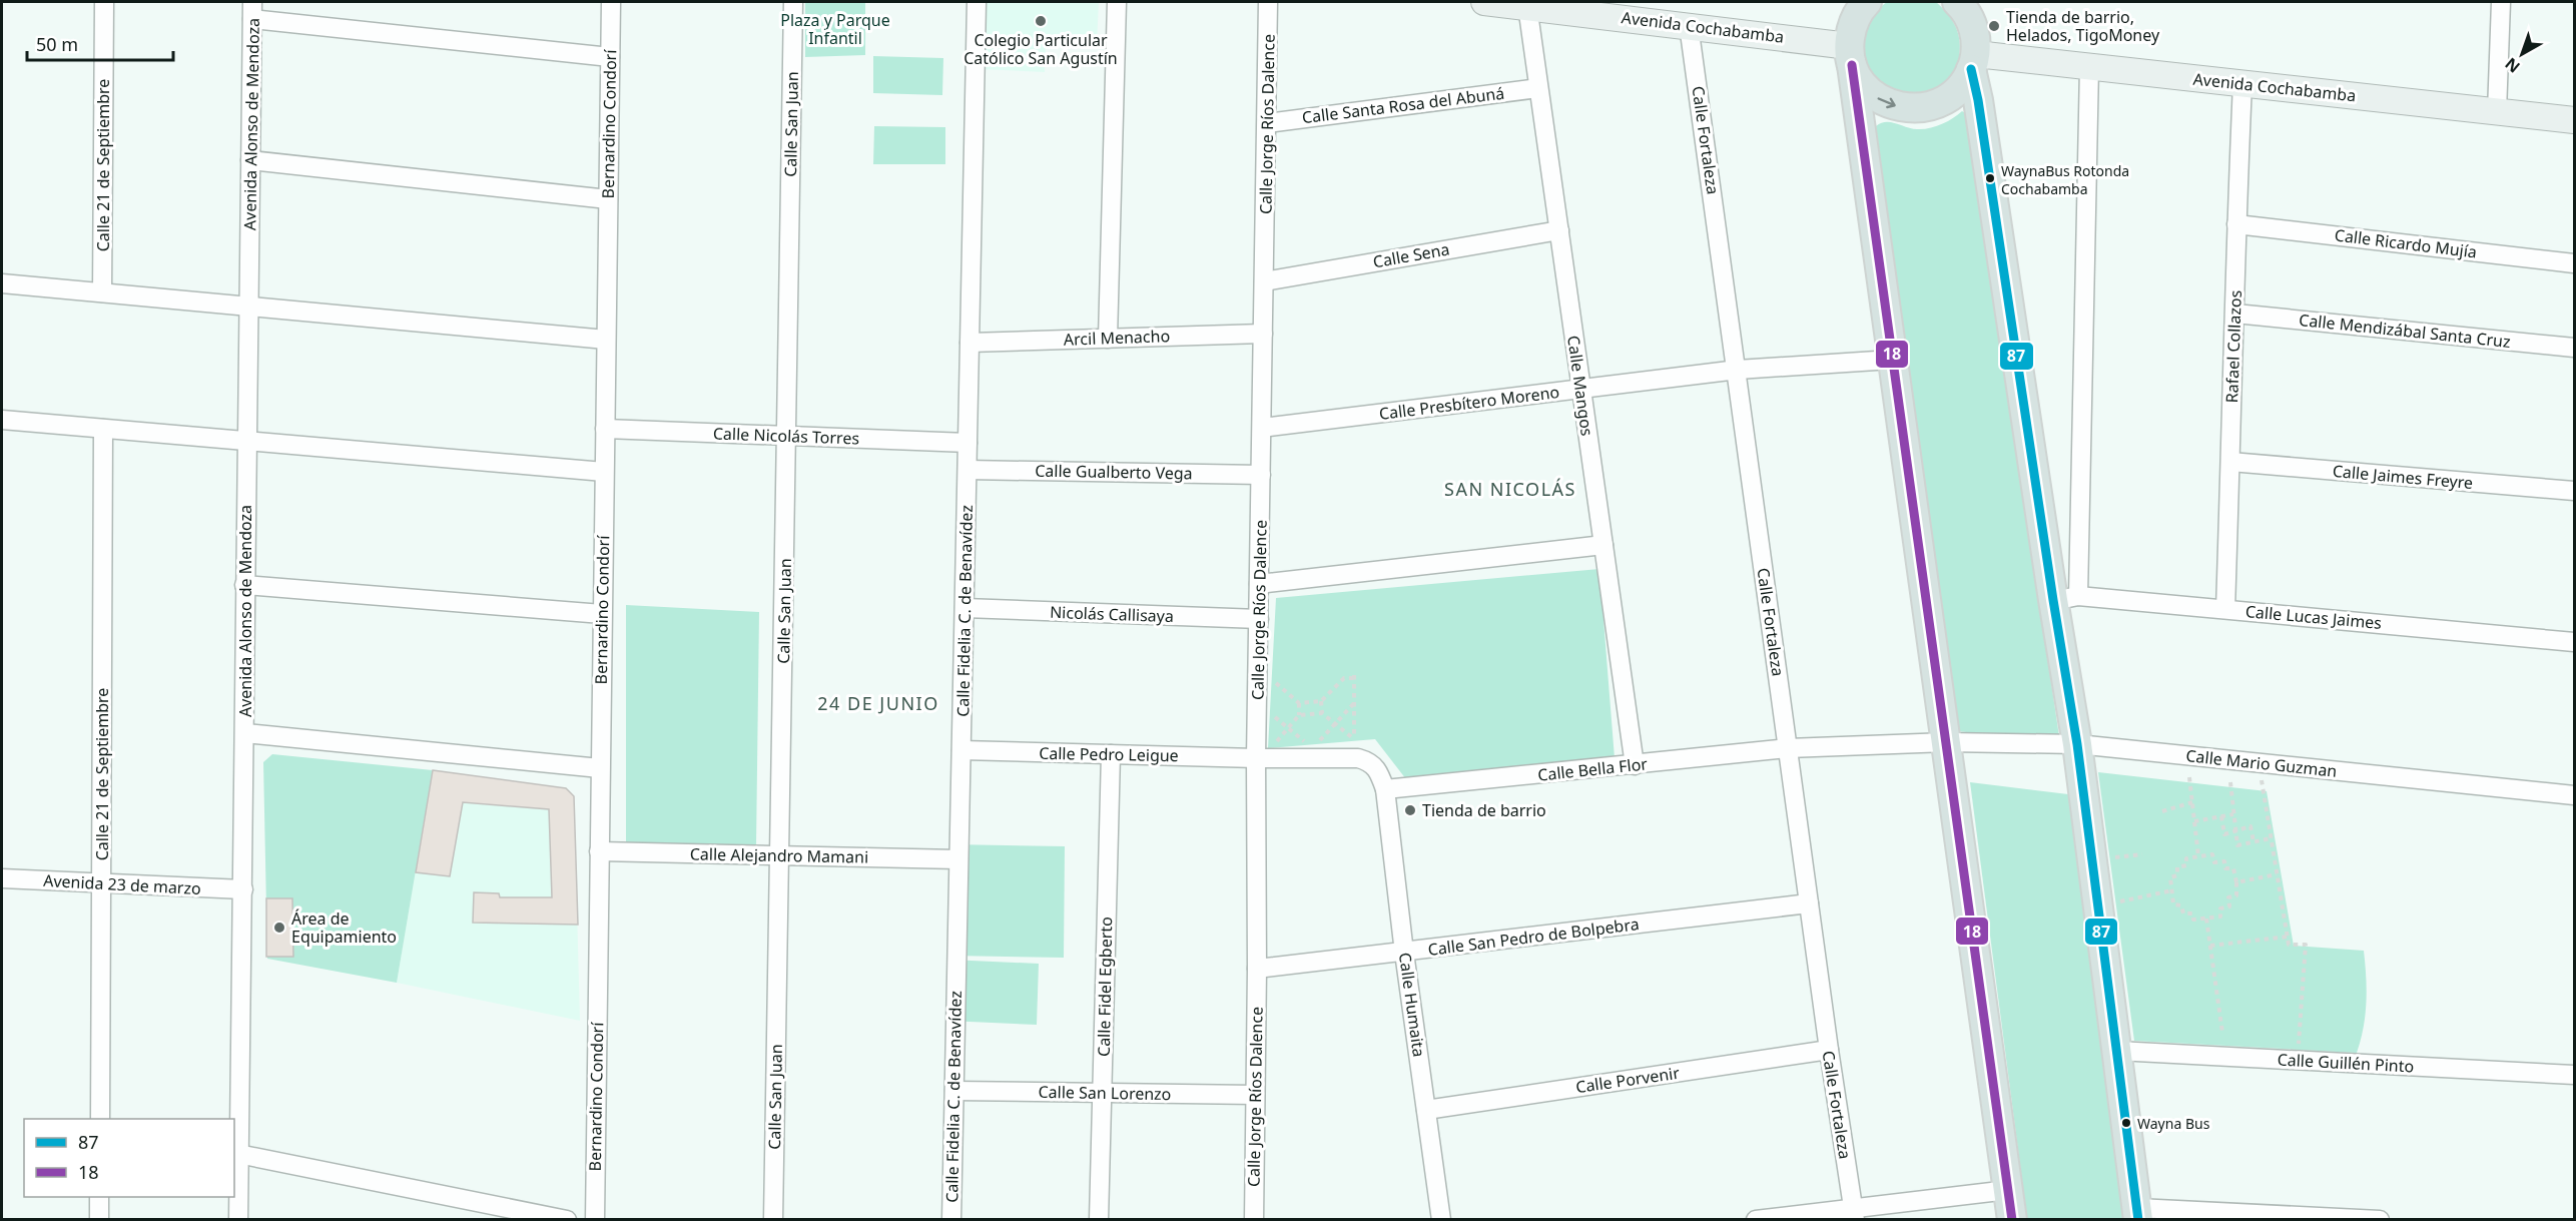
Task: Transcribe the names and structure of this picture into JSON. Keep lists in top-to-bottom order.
{
  "streets": {
    "main road": ["Avenida Cochabamba"],
    "street": [
      "Calle Santa Rosa del Abuná",
      "Avenida Alonso de Mendoza",
      "Bernardino Condorí",
      "Calle San Juan",
      "Calle Jorge Ríos Dalence",
      "Calle Fortaleza",
      "Calle 21 de Septiembre",
      "Calle Ricardo Mujía",
      "Calle Sena",
      "Calle Mendizábal Santa Cruz",
      "Arcil Menacho",
      "Rafael Collazos",
      "Calle Mangos",
      "Calle Presbítero Moreno",
      "Calle Nicolás Torres",
      "Calle Gualberto Vega",
      "Calle Jaimes Freyre",
      "Calle Fidelia C. de Benavídez",
      "Nicolás Callisaya",
      "Calle Lucas Jaimes",
      "Calle Pedro Leigue",
      "Calle Mario Guzman",
      "Calle Bella Flor",
      "Calle Alejandro Mamani",
      "Avenida 23 de marzo",
      "Calle San Pedro de Bolpebra",
      "Calle Fidel Egberto",
      "Calle Humaita",
      "Calle Guillén Pinto",
      "Calle Porvenir",
      "Calle San Lorenzo"
    ]
  },
  "crossings": [
    ["Avenida Cochabamba", "Calle Fortaleza"],
    ["Avenida Cochabamba", "Rafael Collazos"],
    ["Avenida Cochabamba", "Calle Mangos"],
    ["Calle Santa Rosa del Abuná", "Calle Jorge Ríos Dalence"],
    ["Calle Santa Rosa del Abuná", "Calle Mangos"],
    ["Avenida Alonso de Mendoza", "Avenida 23 de marzo"],
    ["Bernardino Condorí", "Calle Nicolás Torres"],
    ["Bernardino Condorí", "Calle Alejandro Mamani"],
    ["Calle San Juan", "Calle Nicolás Torres"],
    ["Calle San Juan", "Calle Alejandro Mamani"],
    ["Calle Jorge Ríos Dalence", "Calle Sena"],
    ["Calle Jorge Ríos Dalence", "Arcil Menacho"],
    ["Calle Jorge Ríos Dalence", "Calle Presbítero Moreno"],
    ["Calle Jorge Ríos Dalence", "Calle Gualberto Vega"],
    ["Calle Jorge Ríos Dalence", "Nicolás Callisaya"],
    ["Calle Jorge Ríos Dalence", "Calle Pedro Leigue"],
    ["Calle Jorge Ríos Dalence", "Calle San Pedro de Bolpebra"],
    ["Calle Jorge Ríos Dalence", "Calle San Lorenzo"],
    ["Calle Fortaleza", "Calle Presbítero Moreno"],
    ["Calle Fortaleza", "Calle Bella Flor"],
    ["Calle Fortaleza", "Calle San Pedro de Bolpebra"],
    ["Calle Fortaleza", "Calle Porvenir"],
    ["Calle 21 de Septiembre", "Avenida 23 de marzo"],
    ["Calle Ricardo Mujía", "Rafael Collazos"],
    ["Calle Sena", "Calle Mangos"],
    ["Calle Mendizábal Santa Cruz", "Rafael Collazos"],
    ["Arcil Menacho", "Calle Fidelia C. de Benavídez"],
    ["Rafael Collazos", "Calle Jaimes Freyre"],
    ["Rafael Collazos", "Calle Lucas Jaimes"],
    ["Calle Mangos", "Calle Presbítero Moreno"],
    ["Calle Mangos", "Calle Bella Flor"],
    ["Calle Nicolás Torres", "Calle Fidelia C. de Benavídez"],
    ["Calle Gualberto Vega", "Calle Fidelia C. de Benavídez"],
    ["Calle Fidelia C. de Benavídez", "Nicolás Callisaya"],
    ["Calle Fidelia C. de Benavídez", "Calle Pedro Leigue"],
    ["Calle Fidelia C. de Benavídez", "Calle Alejandro Mamani"],
    ["Calle Fidelia C. de Benavídez", "Calle San Lorenzo"],
    ["Calle Pedro Leigue", "Calle Fidel Egberto"],
    ["Calle Mario Guzman", "Calle Bella Flor"],
    ["Calle Bella Flor", "Calle Humaita"],
    ["Calle San Pedro de Bolpebra", "Calle Humaita"],
    ["Calle Fidel Egberto", "Calle San Lorenzo"],
    ["Calle Humaita", "Calle Porvenir"]
  ],
  "districts": ["SAN NICOLÁS", "24 DE JUNIO"],
  "parks": ["Plaza y Parque Infantil"],
  "places": [
    "Colegio Particular Católico San Agustín",
    "Tienda de barrio, Helados, TigoMoney",
    "WaynaBus Rotonda Cochabamba",
    "Tienda de barrio",
    "Área de Equipamiento",
    "Wayna Bus"
  ],
  "lines": ["transit line 18", "transit line 87"],
  "legend": ["87", "18"],
  "scale_bar": "50 m",
  "north": "bottom left"
}
